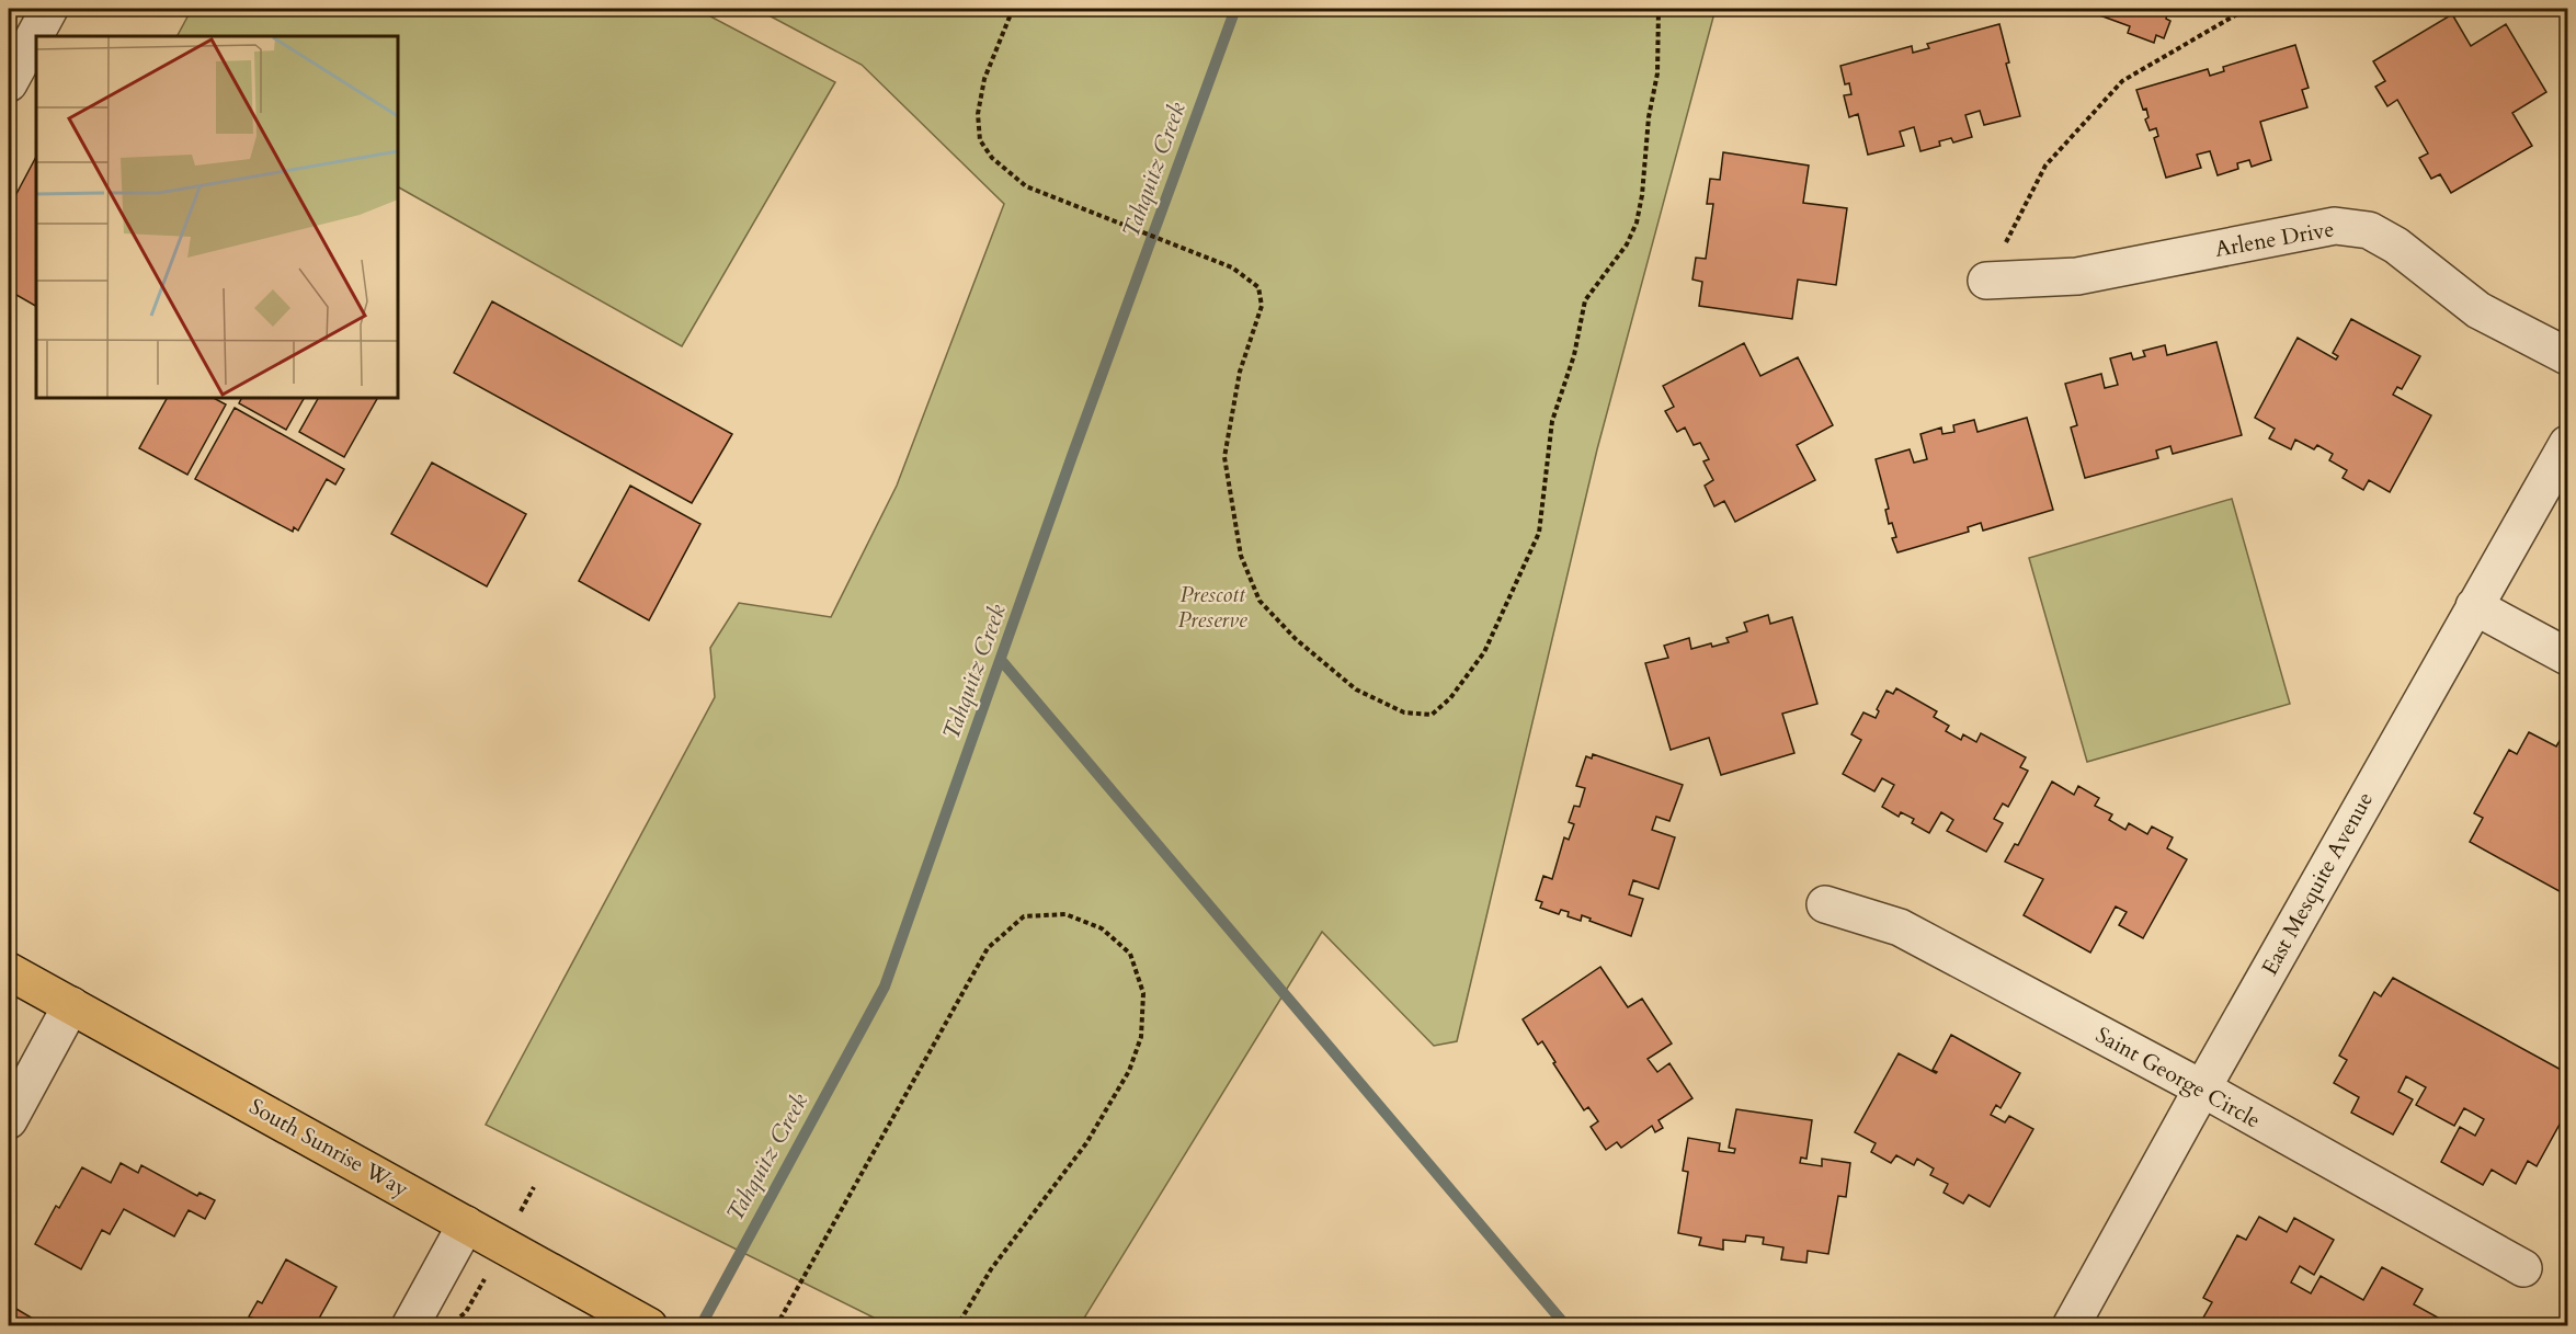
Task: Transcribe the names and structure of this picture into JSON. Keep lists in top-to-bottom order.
{
  "streets": {
    "main road": ["South Sunrise Way"],
    "street": ["Arlene Drive", "East Mesquite Avenue", "Saint George Circle"]
  },
  "crossings": [
    ["East Mesquite Avenue", "Saint George Circle"]
  ],
  "water": ["Tahquitz Creek"],
  "parks": ["Prescott Preserve"]
}
